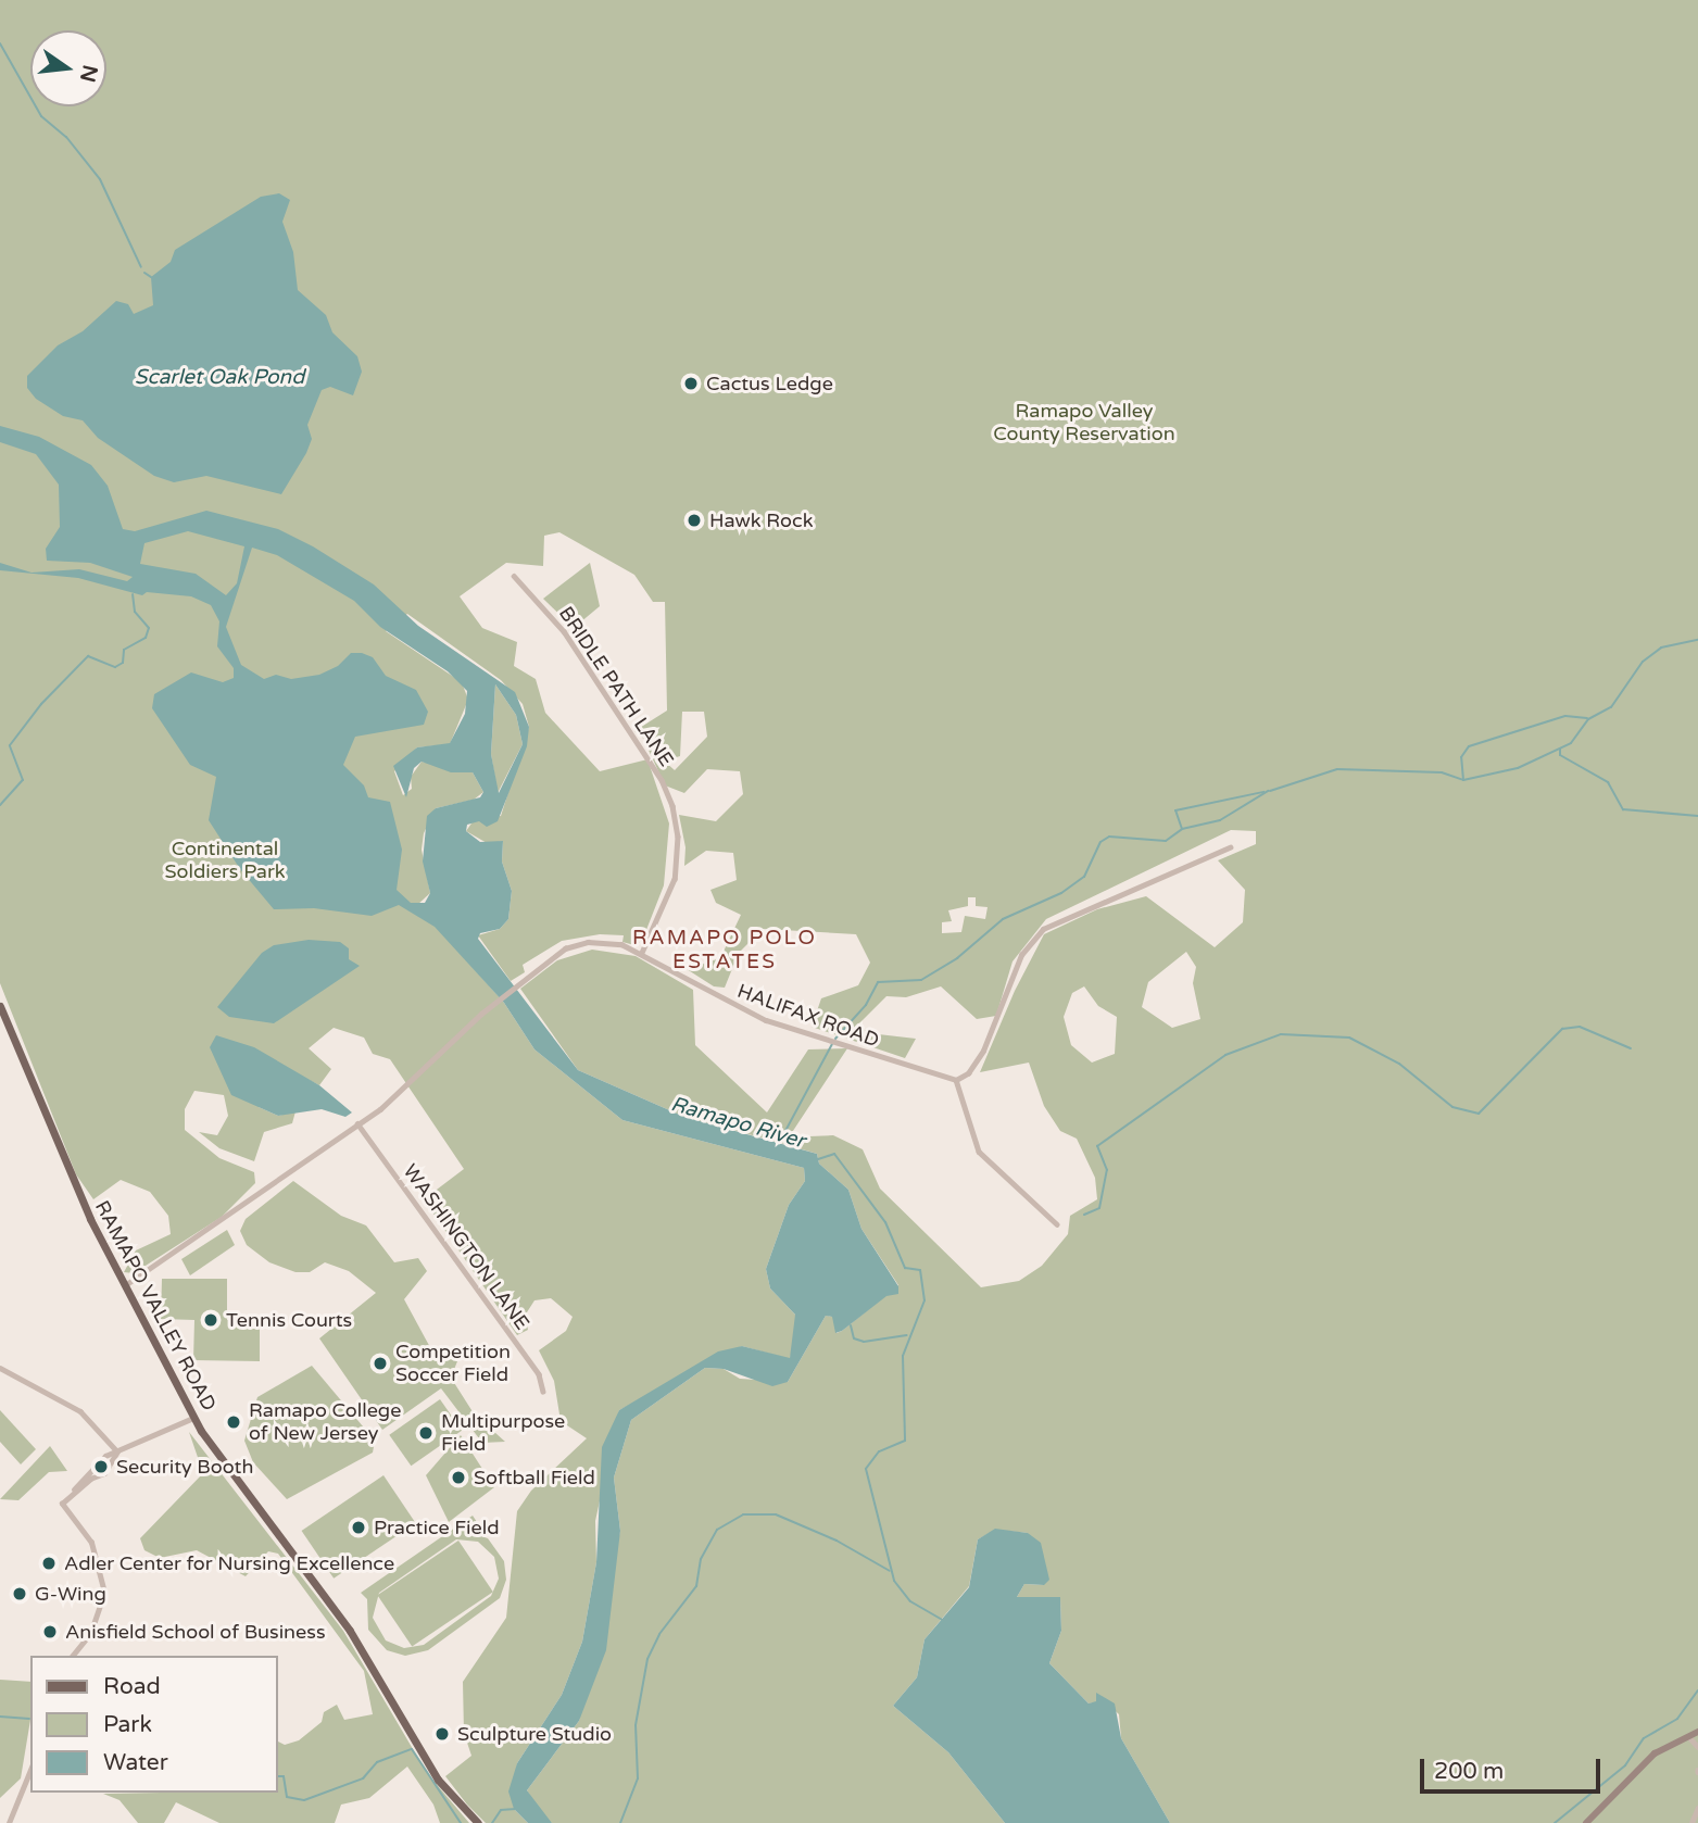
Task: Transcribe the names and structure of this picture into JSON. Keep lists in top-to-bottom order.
{
  "streets": {
    "main road": ["RAMAPO VALLEY ROAD"],
    "street": ["BRIDLE PATH LANE", "HALIFAX ROAD", "WASHINGTON LANE"]
  },
  "crossings": [
    ["BRIDLE PATH LANE", "HALIFAX ROAD"],
    ["HALIFAX ROAD", "WASHINGTON LANE"],
    ["HALIFAX ROAD", "RAMAPO VALLEY ROAD"]
  ],
  "districts": ["RAMAPO POLO ESTATES"],
  "water": ["Scarlet Oak Pond", "Ramapo River"],
  "parks": ["Ramapo Valley County Reservation", "Continental Soldiers Park"],
  "places": [
    "Cactus Ledge",
    "Hawk Rock",
    "Tennis Courts",
    "Competition Soccer Field",
    "Ramapo College of New Jersey",
    "Multipurpose Field",
    "Security Booth",
    "Softball Field",
    "Practice Field",
    "Adler Center for Nursing Excellence",
    "G-Wing",
    "Anisfield School of Business",
    "Sculpture Studio"
  ],
  "legend": ["Road", "Park", "Water"],
  "scale_bar": "200 m",
  "north": "right"
}
